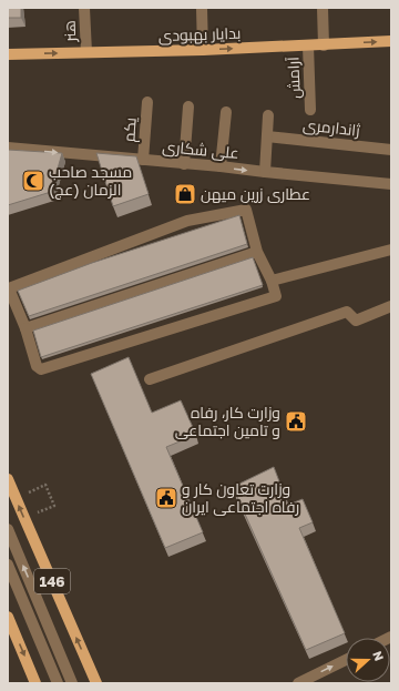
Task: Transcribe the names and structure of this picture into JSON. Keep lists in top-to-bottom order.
{
  "streets": {
    "main road": ["بدایار بهبودی", "146"],
    "street": [
      "هنر",
      "آرامش",
      "ژاندارمری",
      "یکم",
      "علی شکاری"
    ]
  },
  "crossings": [
    ["هنر", "بدایار بهبودی"],
    ["بدایار بهبودی", "آرامش"],
    ["یکم", "علی شکاری"]
  ],
  "one_way": ["بدایار بهبودی", "علی شکاری"],
  "places": {
    "mosque": ["مسجد صاحب الزمان (عج)"],
    "shop": ["عطاری زرین میهن"],
    "public building": ["وزارت کار، رفاه و تامین اجتماعی", "وزارت تعاون کار و رفاه اجتماعی ایران"]
  },
  "north": "right"
}
